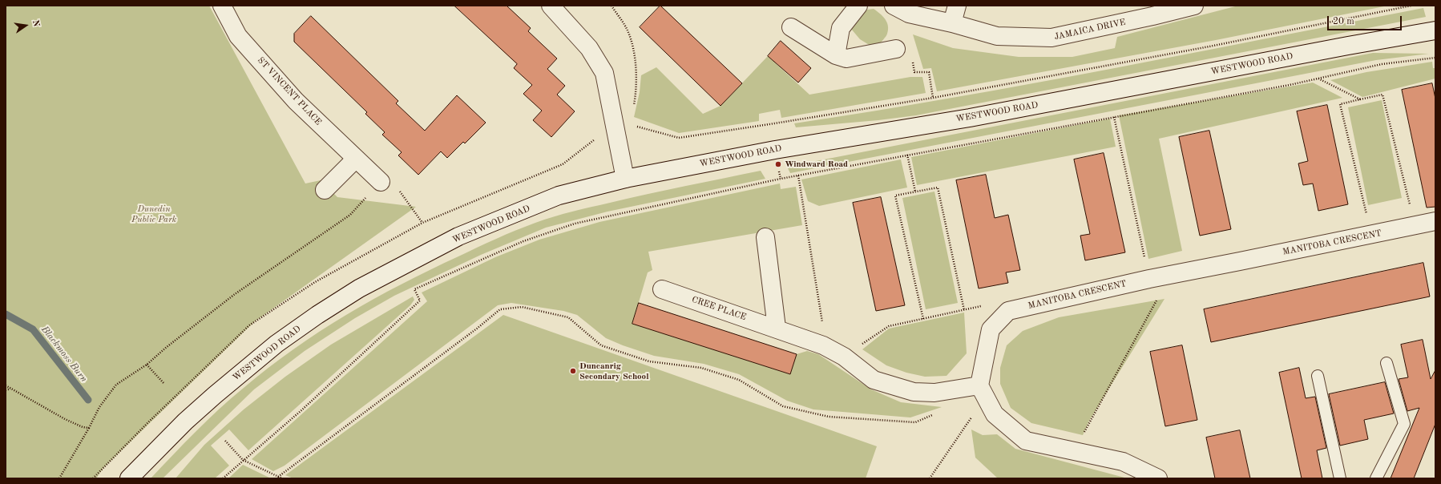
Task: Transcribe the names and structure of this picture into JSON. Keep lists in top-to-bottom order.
{
  "streets": {
    "street": [
      "JAMAICA DRIVE",
      "WESTWOOD ROAD",
      "ST VINCENT PLACE",
      "MANITOBA CRESCENT",
      "CREE PLACE"
    ]
  },
  "water": ["Blackmoss Burn"],
  "parks": ["Dunedin Public Park"],
  "places": ["Windward Road", "Duncanrig Secondary School"],
  "scale_bar": "20 m",
  "north": "right"
}
